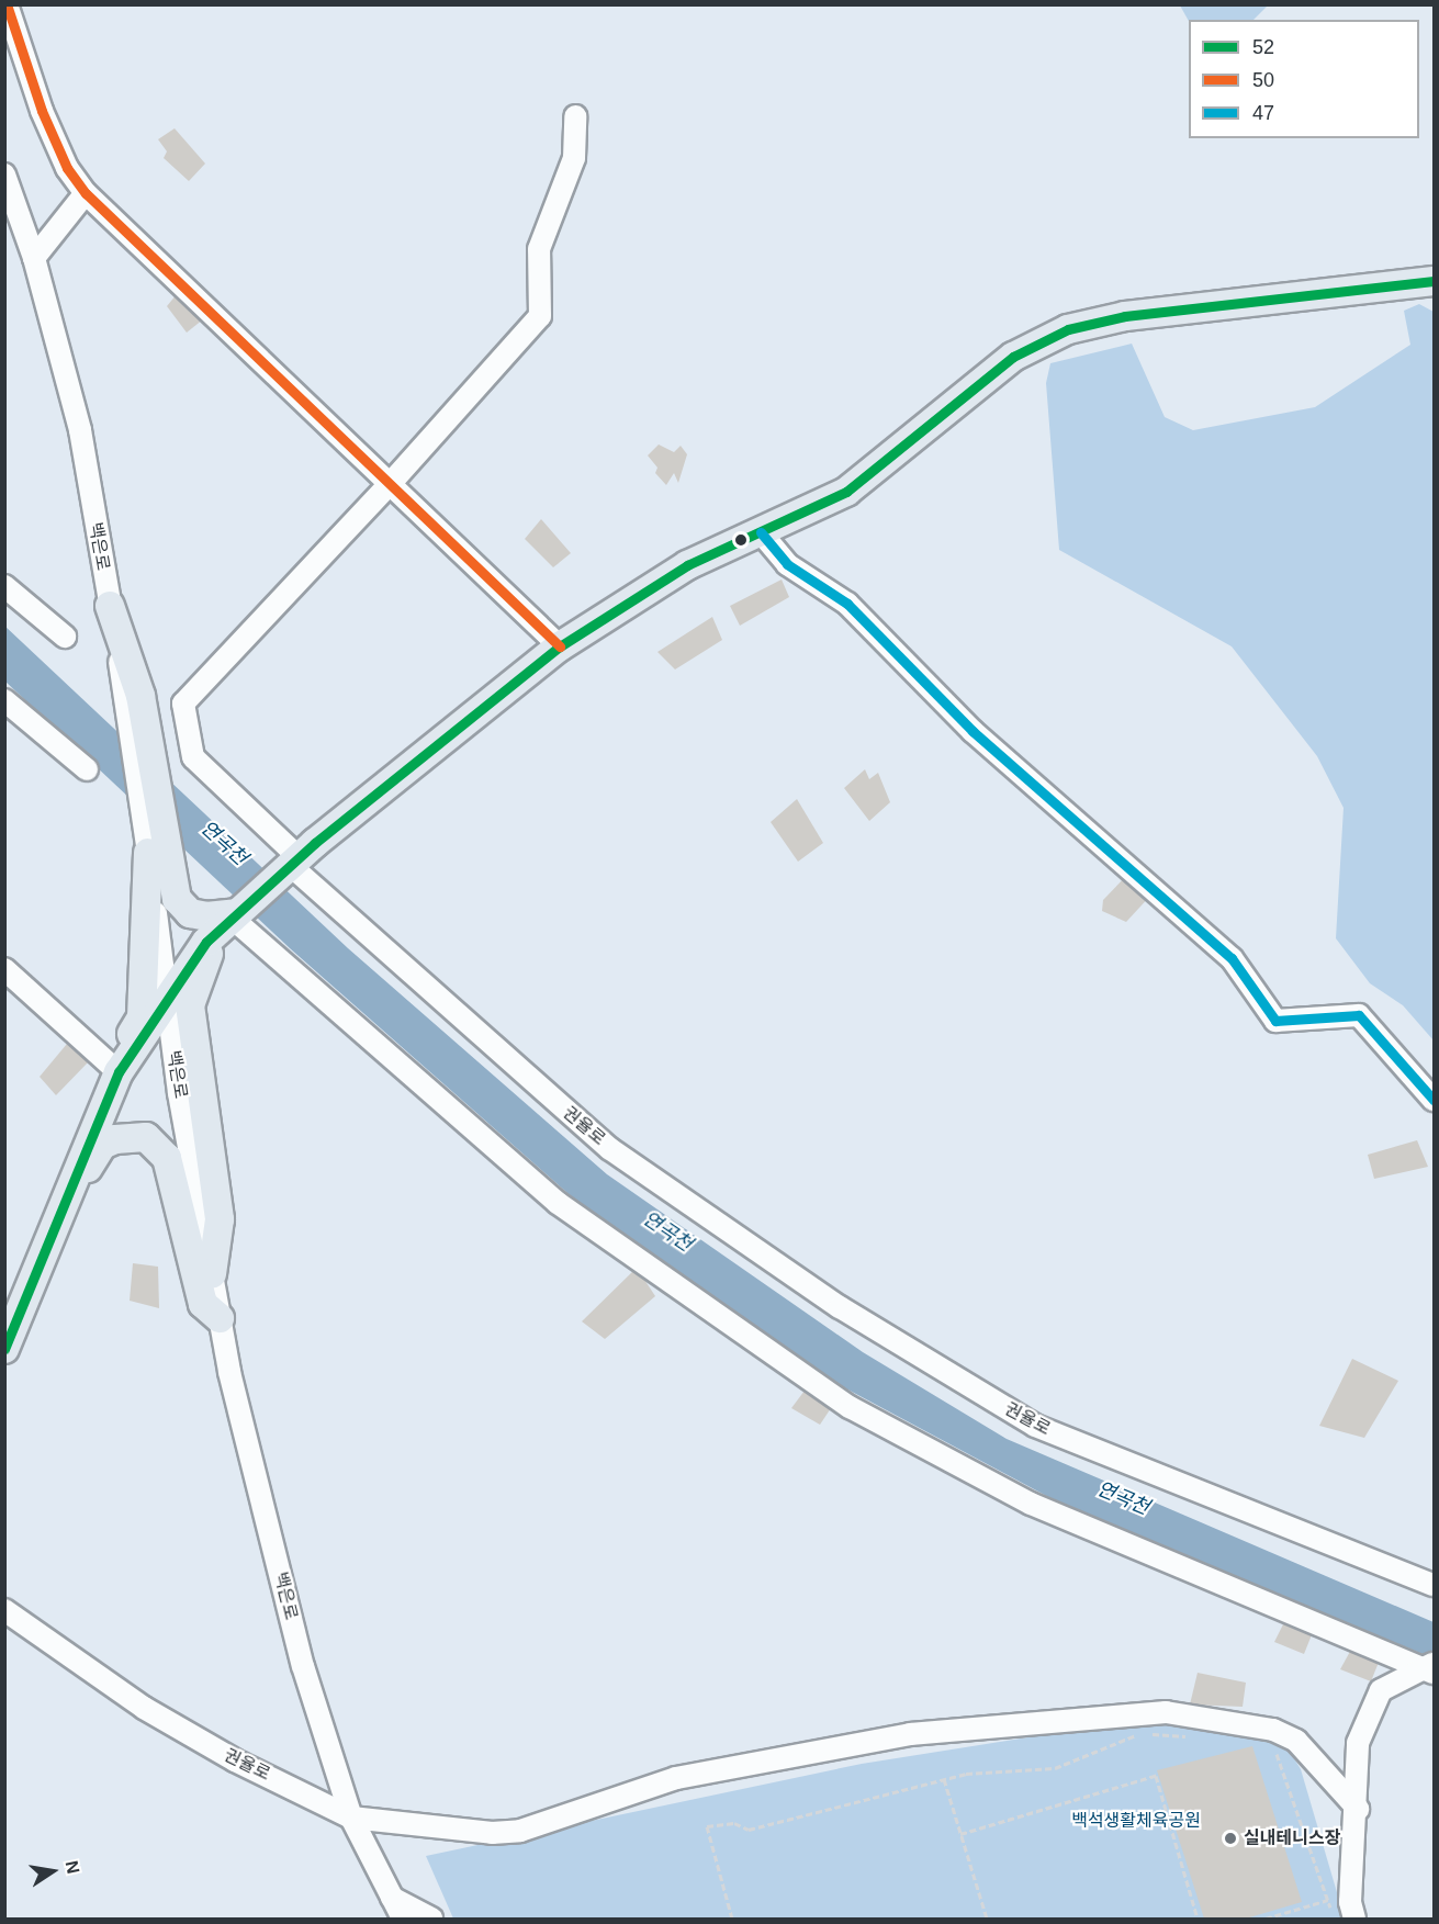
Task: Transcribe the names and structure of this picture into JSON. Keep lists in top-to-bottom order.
{
  "streets": {
    "street": ["백은로", "권율로"]
  },
  "crossings": [
    ["백은로", "권율로"]
  ],
  "water": ["연곡천"],
  "parks": ["백석생활체육공원"],
  "places": ["실내테니스장"],
  "lines": ["transit line 50", "transit line 52", "transit line 47"],
  "legend": ["52", "50", "47"],
  "north": "right"
}
